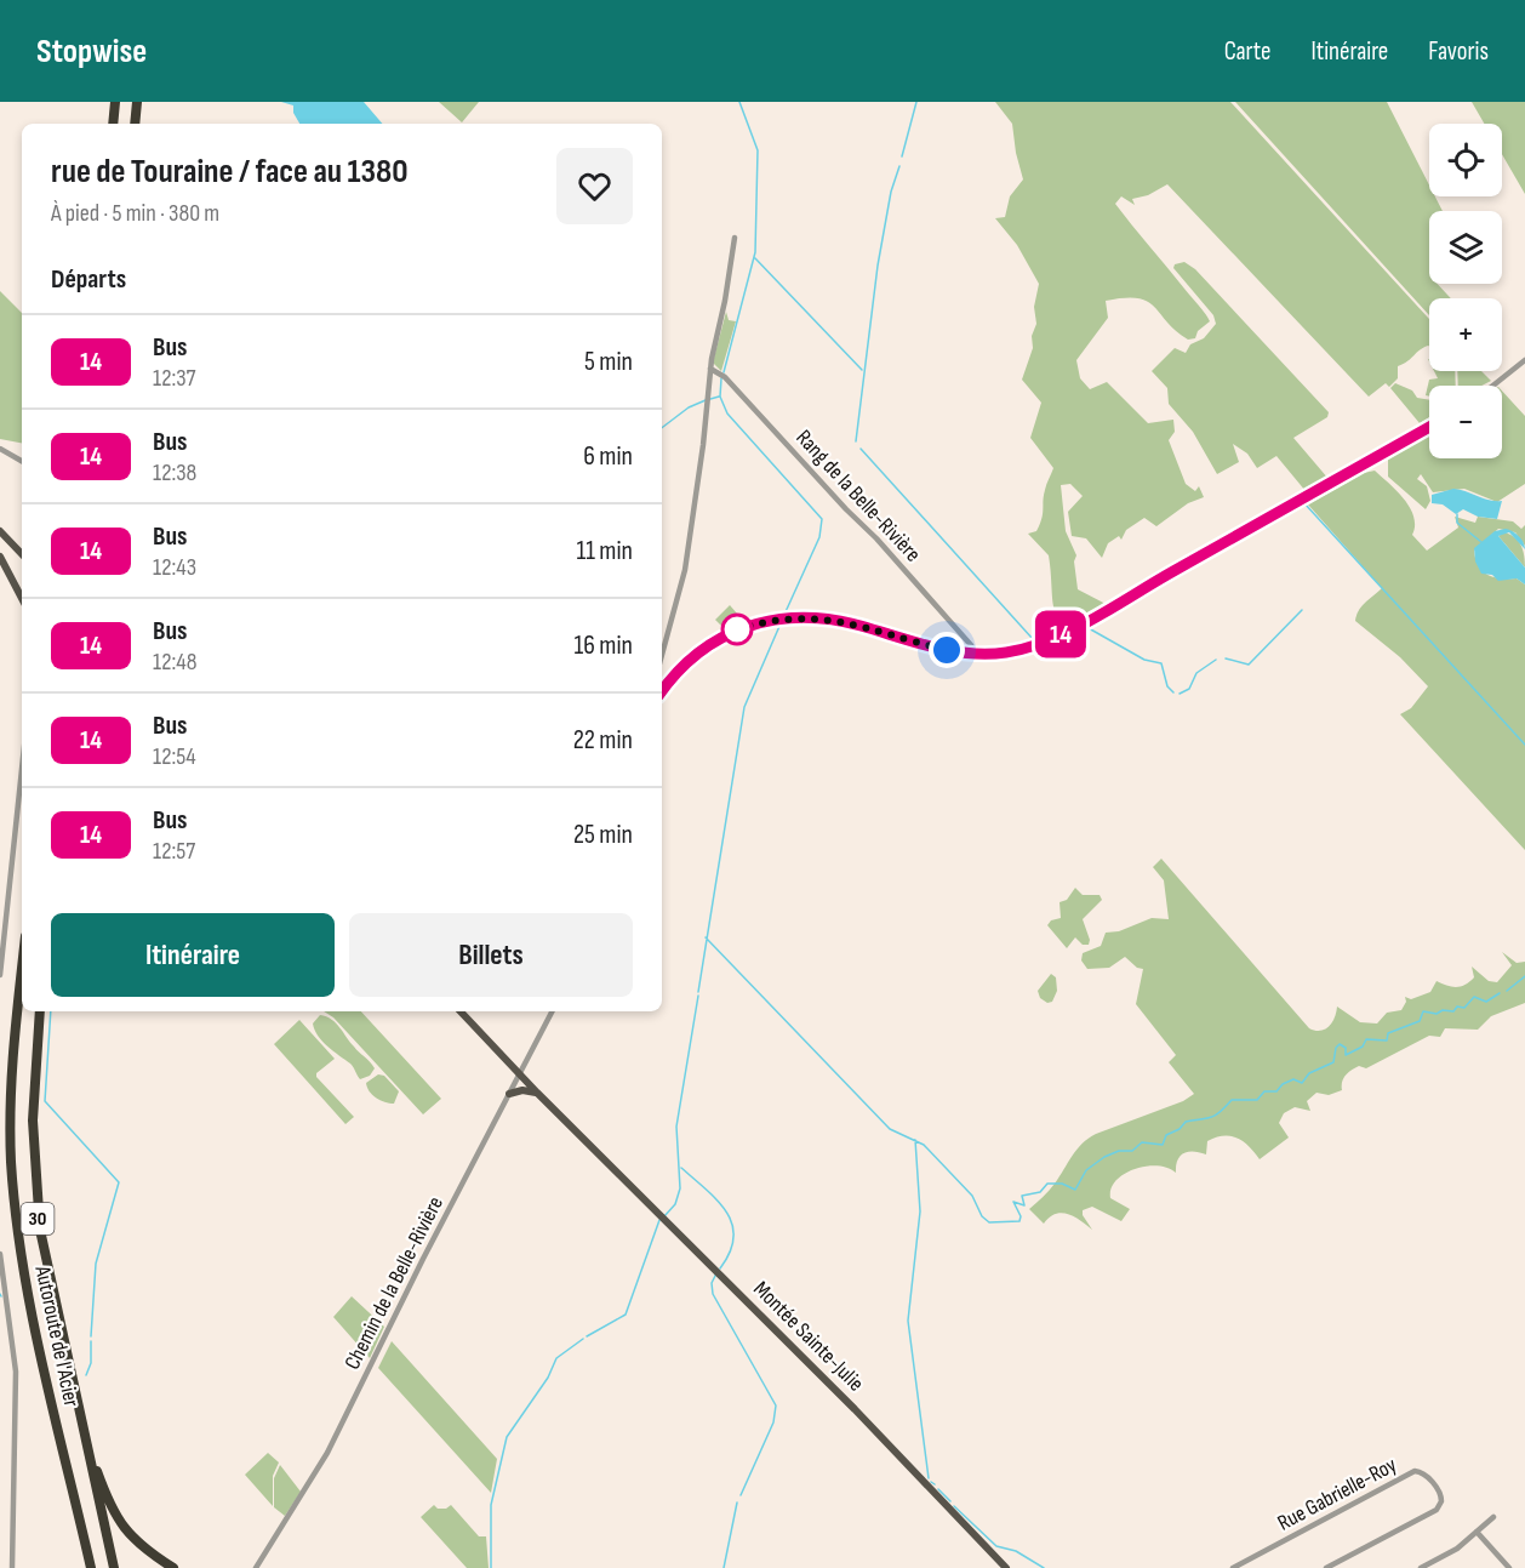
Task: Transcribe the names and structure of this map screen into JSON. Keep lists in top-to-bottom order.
{
  "streets": {
    "highway": ["30", "Autoroute de l'Acier"],
    "main road": ["Montée Sainte-Julie"],
    "street": ["Rang de la Belle-Rivière", "Chemin de la Belle-Rivière", "Rue Gabrielle-Roy"]
  },
  "crossings": [
    ["Chemin de la Belle-Rivière", "Montée Sainte-Julie"]
  ],
  "lines": ["bus line 14"],
  "page": {
    "header": "Stopwise",
    "nav": ["Carte", "Itinéraire", "Favoris"],
    "on_map": "14",
    "map_buttons": ["+", "−"],
    "heading": [
      ["rue de Touraine / face au 1380", "À pied · 5 min · 380 m"],
      "Départs"
    ],
    "list": [
      {
        "mark": "14",
        "name": "Bus",
        "note": "12:37",
        "value": "5 min"
      },
      {
        "mark": "14",
        "name": "Bus",
        "note": "12:38",
        "value": "6 min"
      },
      {
        "mark": "14",
        "name": "Bus",
        "note": "12:43",
        "value": "11 min"
      },
      {
        "mark": "14",
        "name": "Bus",
        "note": "12:48",
        "value": "16 min"
      },
      {
        "mark": "14",
        "name": "Bus",
        "note": "12:54",
        "value": "22 min"
      },
      {
        "mark": "14",
        "name": "Bus",
        "note": "12:57",
        "value": "25 min"
      }
    ],
    "buttons": ["Itinéraire", "Billets"]
  }
}
